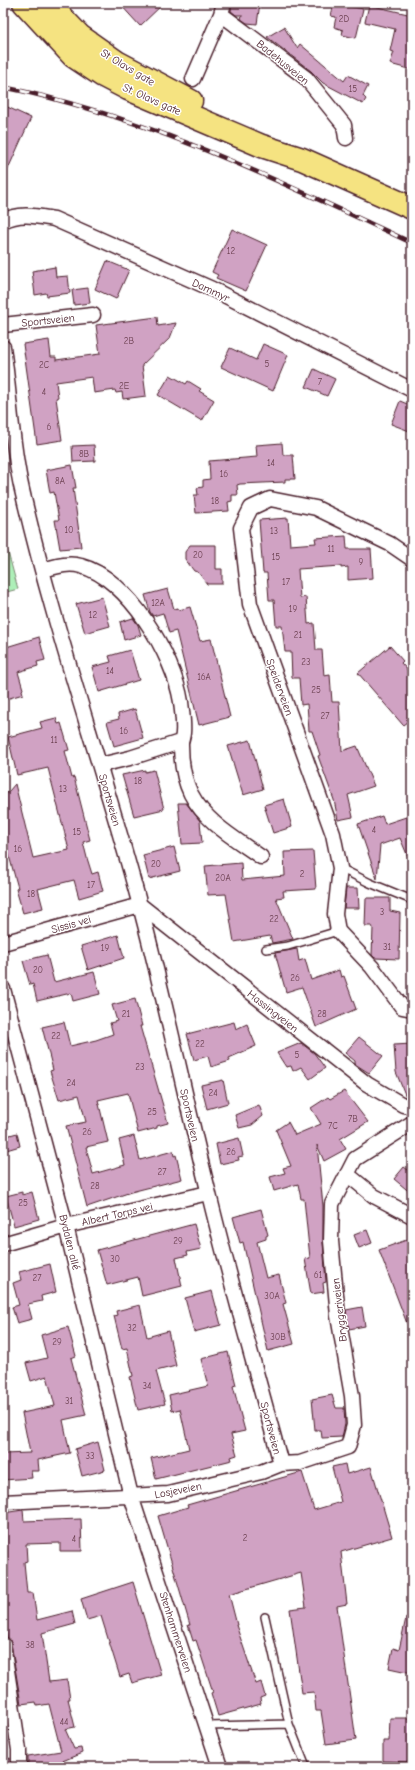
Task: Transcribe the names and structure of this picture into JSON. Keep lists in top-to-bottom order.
{
  "streets": {
    "highway": ["St Olavs gate", "St. Olavs gate"],
    "street": [
      "Badehusveien",
      "Dammyr",
      "Sportsveien",
      "Speiderveien",
      "Sissis vei",
      "Hassingveien",
      "Albert Torps vei",
      "Bydalen allé",
      "Bryggeriveien",
      "Losjeveien",
      "Stenhammerveien"
    ]
  },
  "crossings": [
    ["St Olavs gate", "St. Olavs gate"],
    ["Sportsveien", "Sissis vei"],
    ["Sportsveien", "Hassingveien"],
    ["Sportsveien", "Albert Torps vei"],
    ["Sportsveien", "Losjeveien"],
    ["Sissis vei", "Hassingveien"],
    ["Albert Torps vei", "Bydalen allé"],
    ["Bydalen allé", "Losjeveien"],
    ["Bydalen allé", "Stenhammerveien"],
    ["Bryggeriveien", "Losjeveien"],
    ["Losjeveien", "Stenhammerveien"]
  ],
  "house_numbers": [
    "2D",
    "15",
    "12",
    "2B",
    "5",
    "2C",
    "7",
    "2E",
    "4",
    "6",
    "8B",
    "14",
    "16",
    "8A",
    "18",
    "10",
    "13",
    "11",
    "20",
    "15",
    "9",
    "17",
    "12A",
    "19",
    "12",
    "21",
    "23",
    "14",
    "16A",
    "25",
    "27",
    "16",
    "11",
    "18",
    "13",
    "4",
    "15",
    "16",
    "20",
    "2",
    "20A",
    "17",
    "18",
    "3",
    "22",
    "31",
    "19",
    "20",
    "26",
    "21",
    "28",
    "22",
    "22",
    "5",
    "23",
    "24",
    "24",
    "25",
    "7B",
    "7C",
    "26",
    "26",
    "27",
    "28",
    "25",
    "29",
    "30",
    "61",
    "27",
    "30A",
    "32",
    "30B",
    "29",
    "34",
    "31",
    "33",
    "2",
    "4",
    "38",
    "44"
  ]
}
